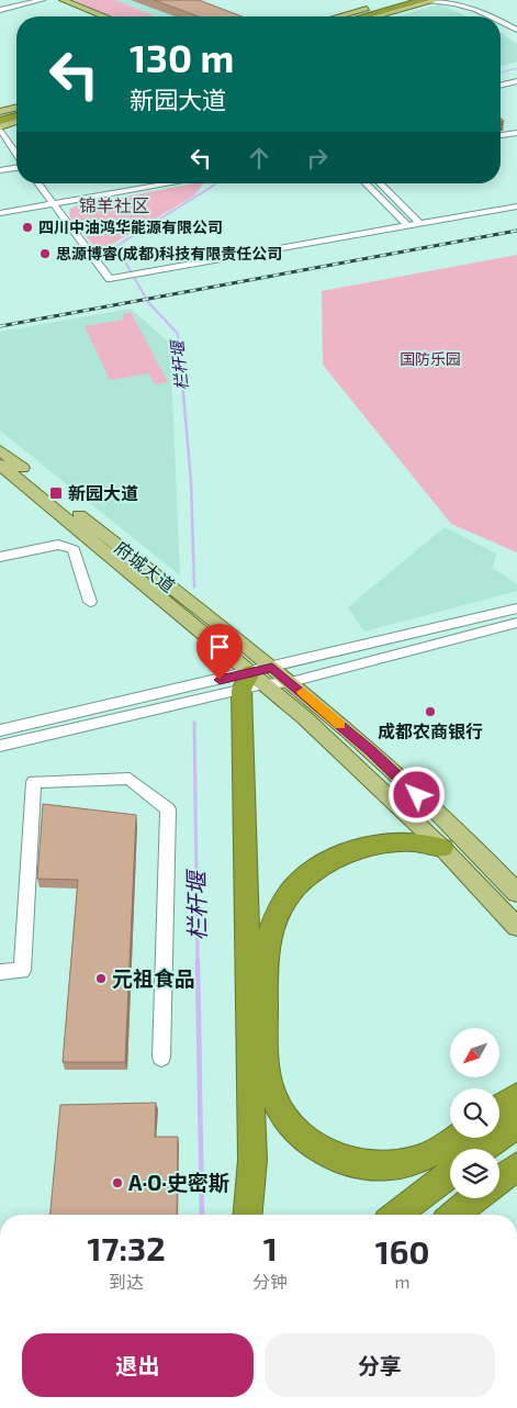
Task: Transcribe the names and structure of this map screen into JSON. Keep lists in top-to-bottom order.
{
  "streets": {
    "main road": ["府城大道"]
  },
  "districts": ["锦羊社区"],
  "water": ["栏杆堰"],
  "parks": ["国防乐园"],
  "places": {
    "other": [
      "四川中油鸿华能源有限公司",
      "思源博睿(成都)科技有限责任公司",
      "成都农商银行",
      "元祖食品",
      "A·O·史密斯"
    ],
    "transit": ["新园大道"]
  },
  "north": "bottom left",
  "page": {
    "turn": ["130 m", "新园大道"],
    "eta": [
      "17:32",
      "到达",
      "1",
      "分钟",
      "160",
      "m"
    ],
    "buttons": ["退出", "分享"]
  }
}
